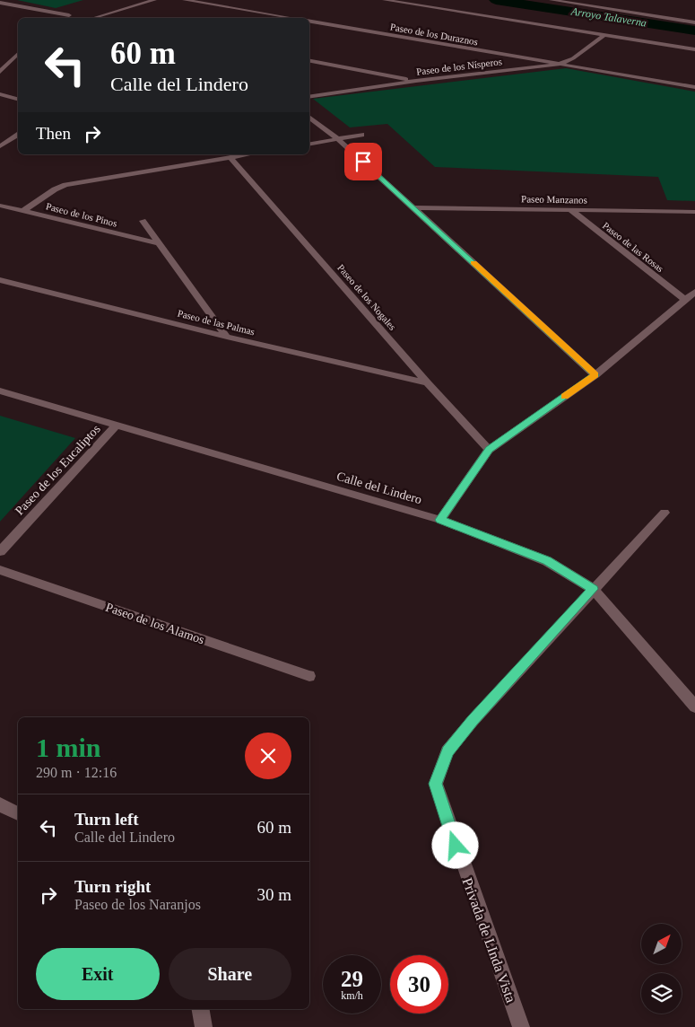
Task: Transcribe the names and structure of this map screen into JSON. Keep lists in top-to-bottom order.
{
  "streets": {
    "street": [
      "Paseo de los Duraznos",
      "Paseo de los Nísperos",
      "Paseo Manzanos",
      "Paseo de los Pinos",
      "Paseo de las Rosas",
      "Paseo de los Nogales",
      "Paseo de las Palmas",
      "Paseo de los Eucaliptos",
      "Calle del Lindero",
      "Paseo de los Alamos",
      "Privada de LInda Vista"
    ]
  },
  "crossings": [
    ["Paseo de los Duraznos", "Paseo de los Nísperos"],
    ["Paseo Manzanos", "Paseo de las Rosas"],
    ["Paseo de los Nogales", "Paseo de las Palmas"],
    ["Paseo de los Eucaliptos", "Calle del Lindero"],
    ["Calle del Lindero", "Privada de LInda Vista"]
  ],
  "water": ["Arroyo Talaverna"],
  "north": "top right",
  "page": {
    "turn": ["60 m", "Calle del Lindero"],
    "then": "Then",
    "heading": ["1 min", "290 m · 12:16"],
    "list": [
      {
        "name": "Turn left",
        "note": "Calle del Lindero",
        "value": "60 m"
      },
      {
        "name": "Turn right",
        "note": "Paseo de los Naranjos",
        "value": "30 m"
      }
    ],
    "buttons": ["Exit", "Share"],
    "speed": "29 km/h",
    "limit": "30"
  }
}
